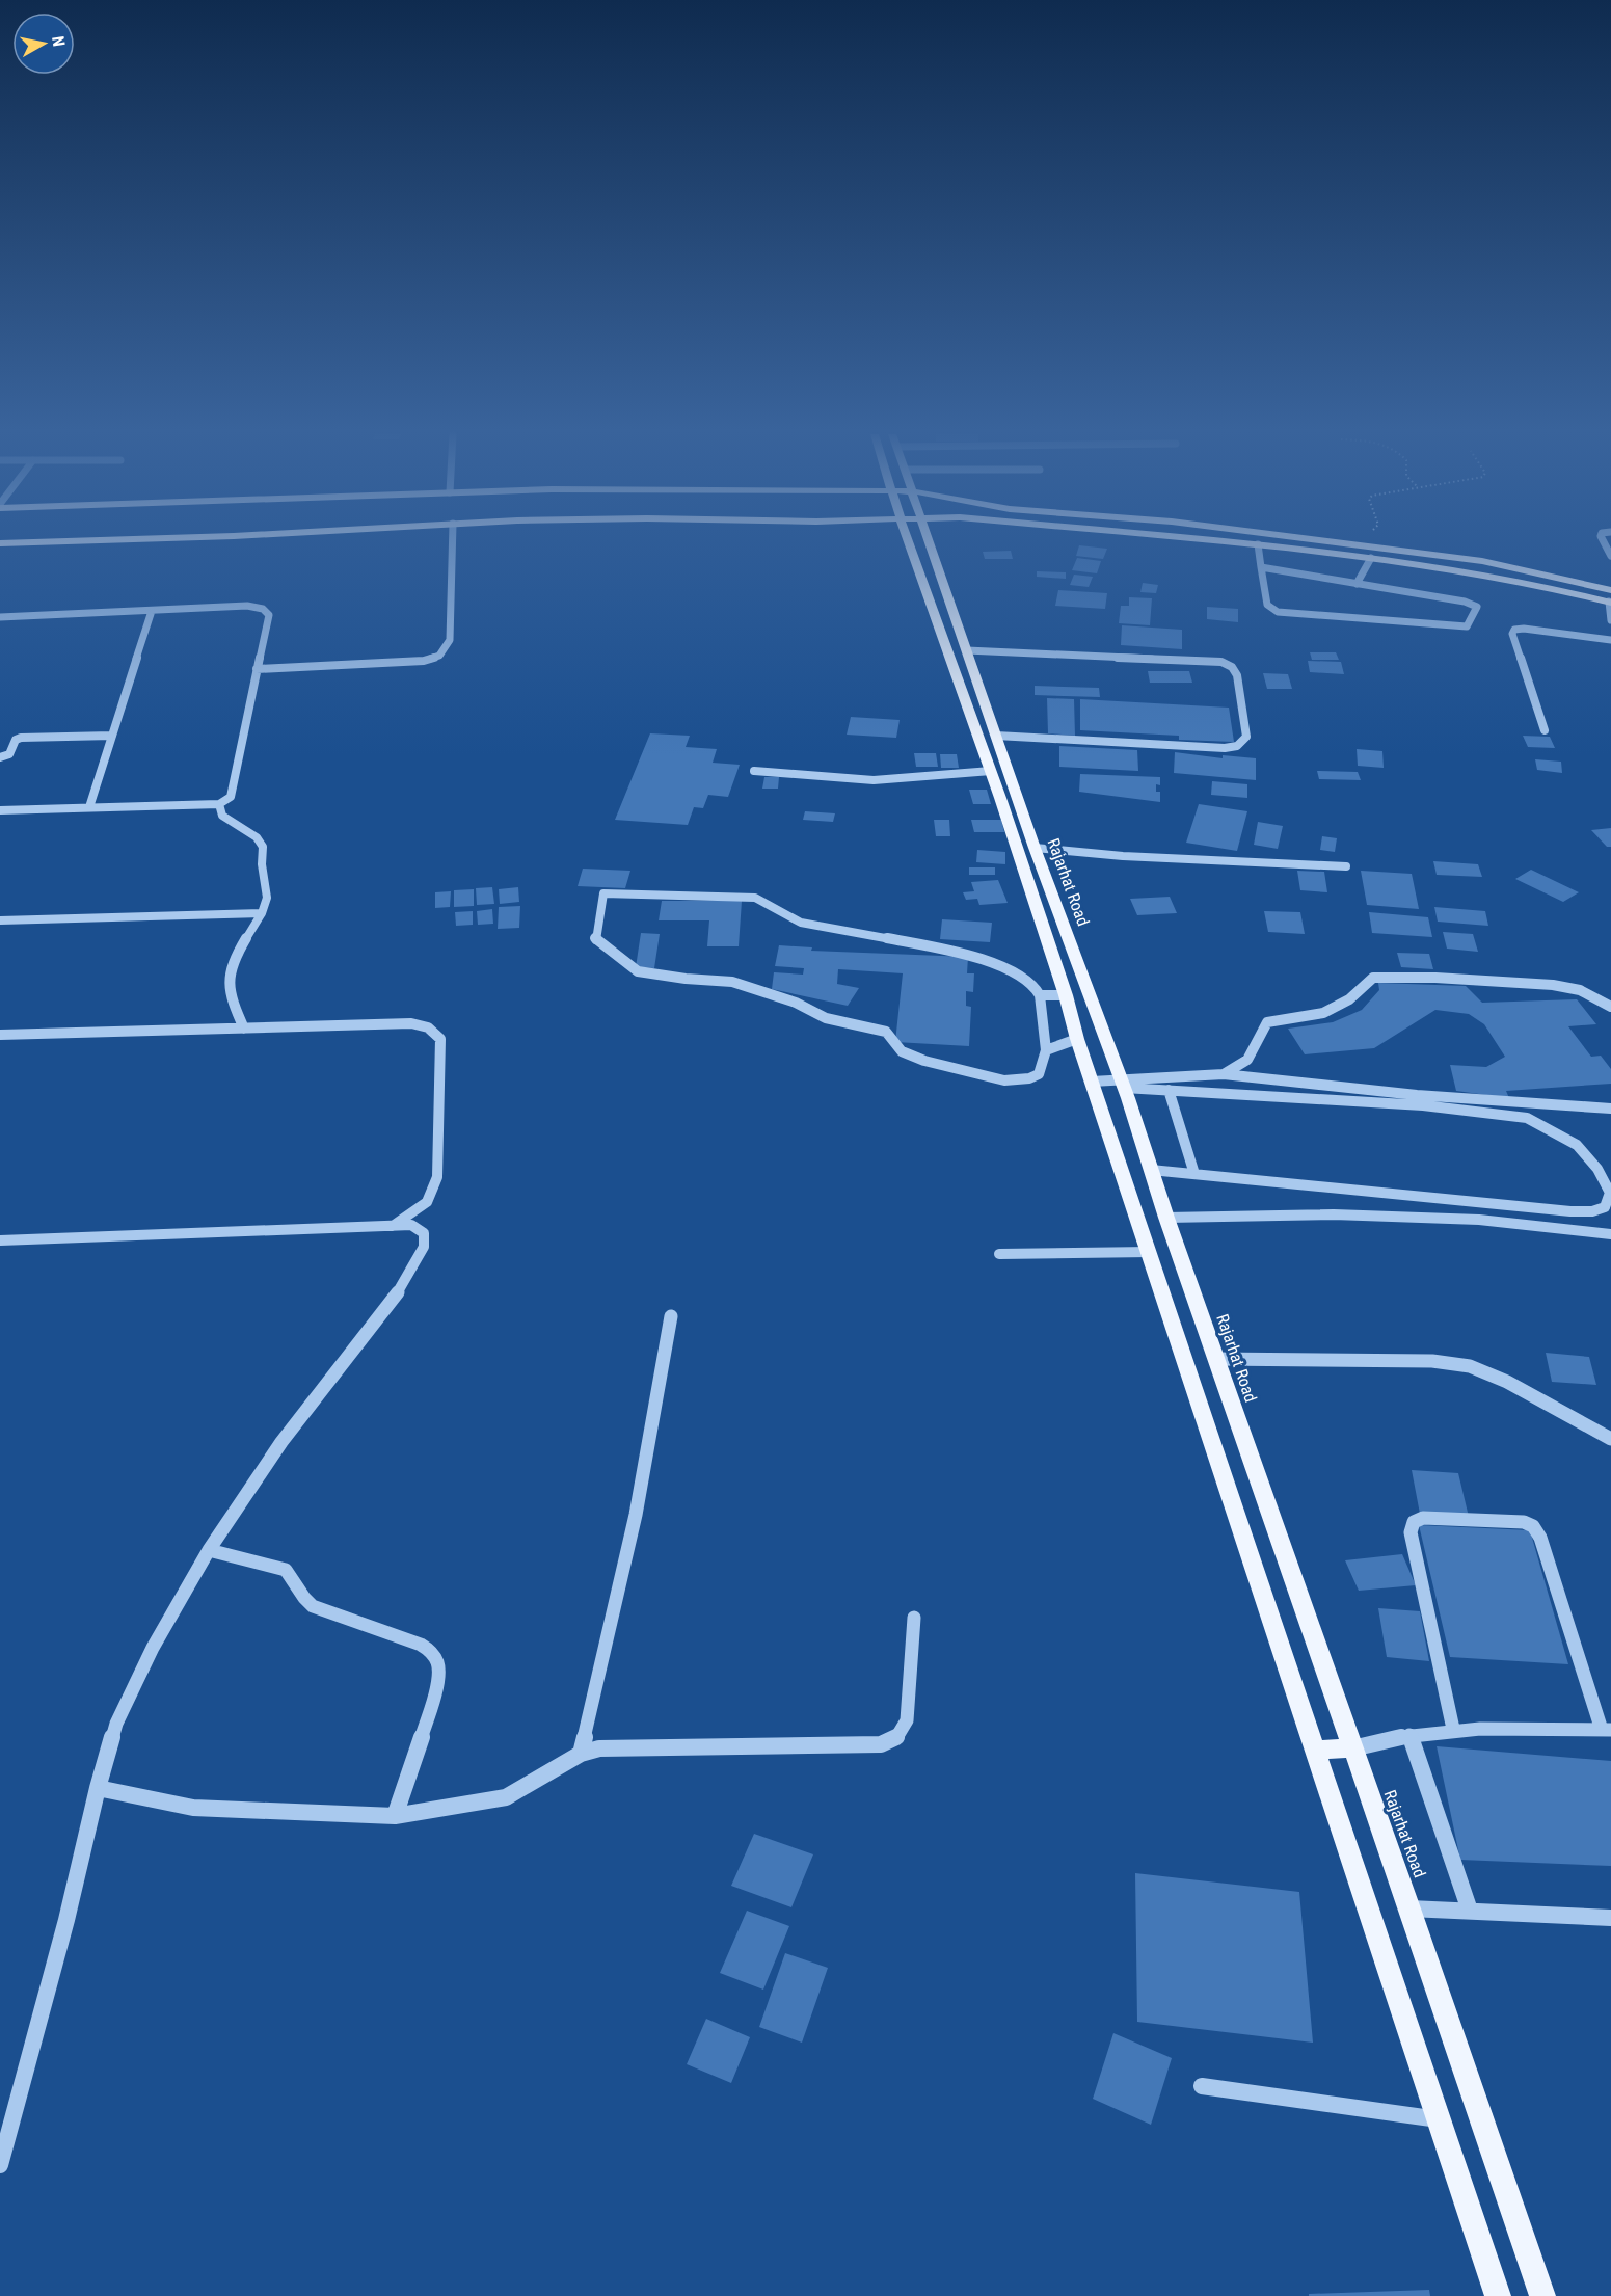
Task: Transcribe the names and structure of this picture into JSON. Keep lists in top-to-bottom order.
{
  "streets": {
    "main road": ["Rajarhat Road"]
  },
  "north": "right"
}
